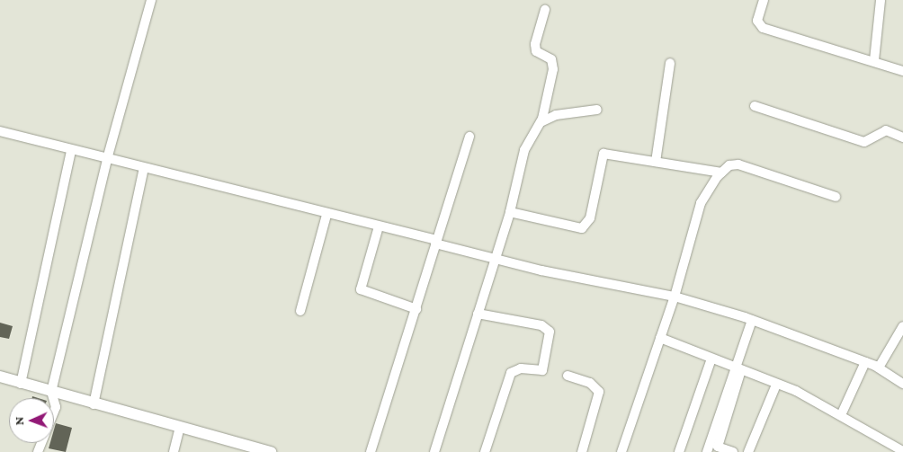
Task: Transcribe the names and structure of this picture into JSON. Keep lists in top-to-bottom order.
{
  "north": "left"
}
